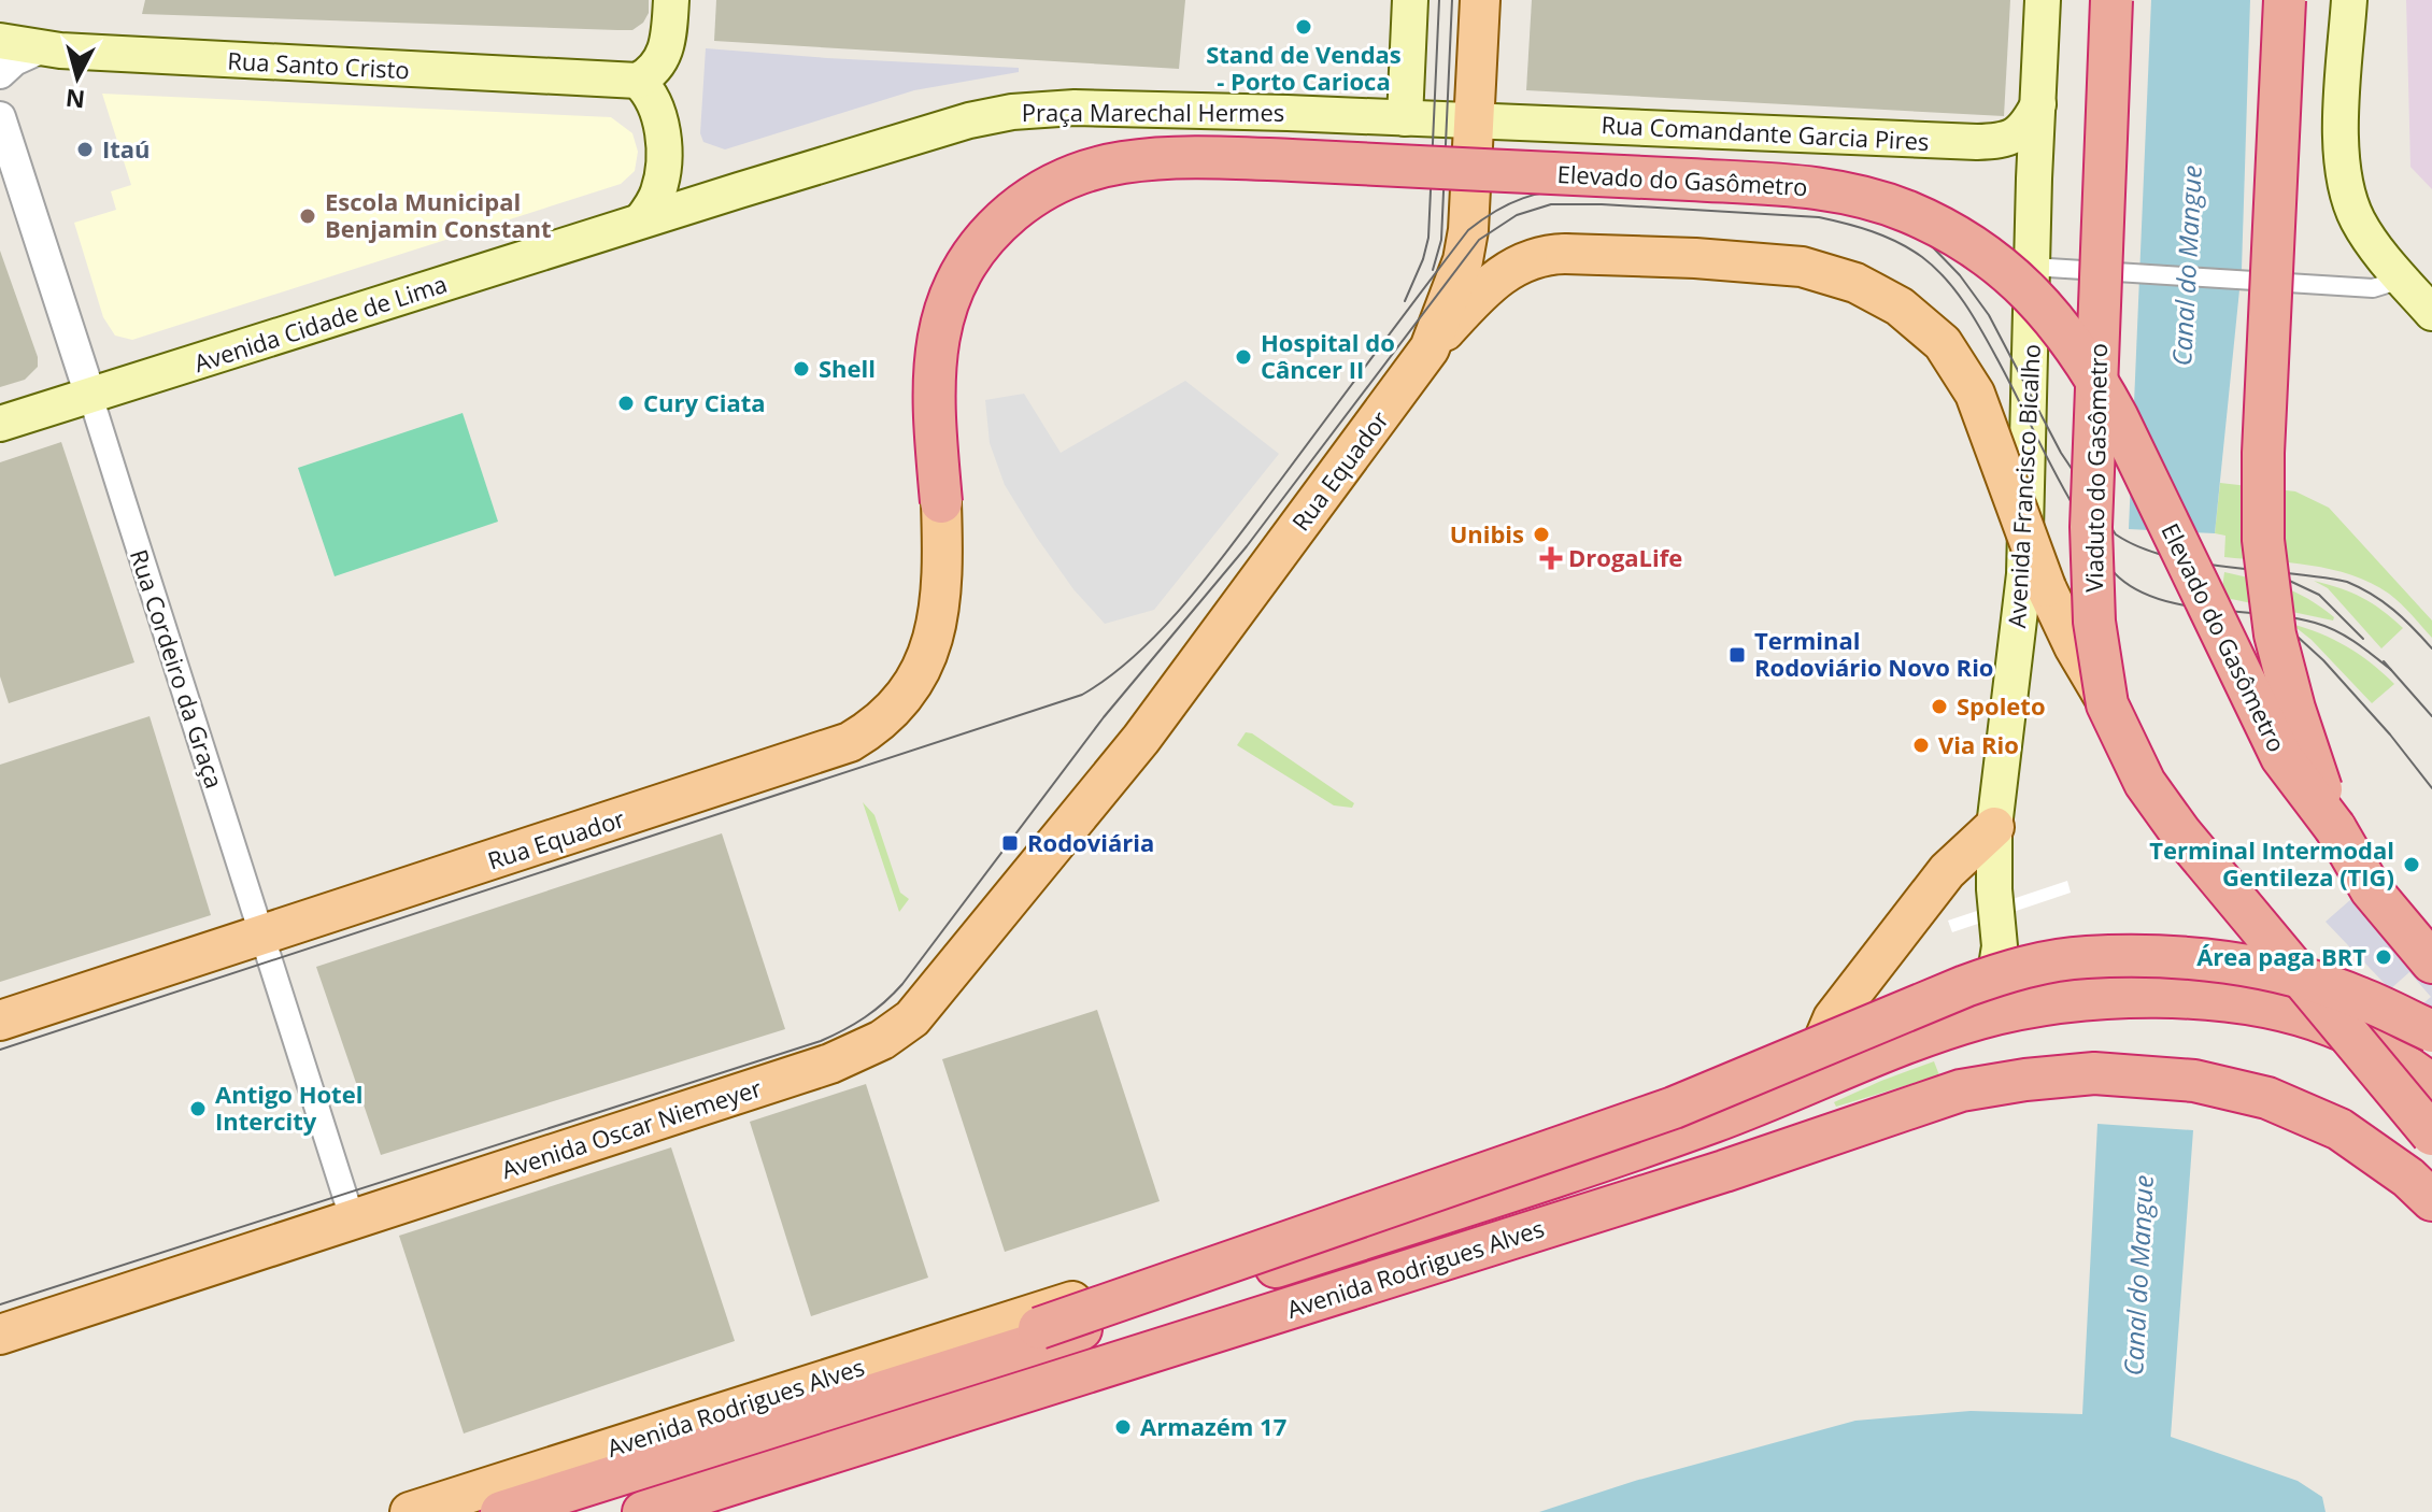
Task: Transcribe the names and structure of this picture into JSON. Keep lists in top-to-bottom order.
{
  "streets": {
    "highway": ["Elevado do Gasômetro", "Viaduto do Gasômetro", "Avenida Rodrigues Alves"],
    "main road": [
      "Rua Santo Cristo",
      "Praça Marechal Hermes",
      "Rua Comandante Garcia Pires",
      "Avenida Cidade de Lima",
      "Rua Equador",
      "Avenida Francisco Bicalho",
      "Avenida Oscar Niemeyer"
    ],
    "street": ["Rua Cordeiro da Graça"]
  },
  "crossings": [
    ["Praça Marechal Hermes", "Rua Comandante Garcia Pires"],
    ["Praça Marechal Hermes", "Avenida Cidade de Lima"],
    ["Praça Marechal Hermes", "Rua Equador"],
    ["Rua Comandante Garcia Pires", "Rua Equador"],
    ["Rua Comandante Garcia Pires", "Avenida Francisco Bicalho"],
    ["Elevado do Gasômetro", "Rua Equador"],
    ["Avenida Cidade de Lima", "Rua Cordeiro da Graça"],
    ["Rua Equador", "Rua Cordeiro da Graça"],
    ["Rua Equador", "Avenida Oscar Niemeyer"],
    ["Avenida Francisco Bicalho", "Avenida Rodrigues Alves"],
    ["Rua Cordeiro da Graça", "Avenida Oscar Niemeyer"]
  ],
  "water": ["Canal do Mangue"],
  "places": {
    "other": [
      "Stand de Vendas - Porto Carioca",
      "Itaú",
      "Escola Municipal Benjamin Constant",
      "Hospital do Câncer II",
      "Shell",
      "Cury Ciata",
      "Unibis",
      "Spoleto",
      "Via Rio",
      "Terminal Intermodal Gentileza (TIG)",
      "Área paga BRT",
      "Antigo Hotel Intercity",
      "Armazém 17"
    ],
    "health": ["DrogaLife"],
    "transit": ["Terminal Rodoviário Novo Rio", "Rodoviária"]
  },
  "north": "bottom"
}
